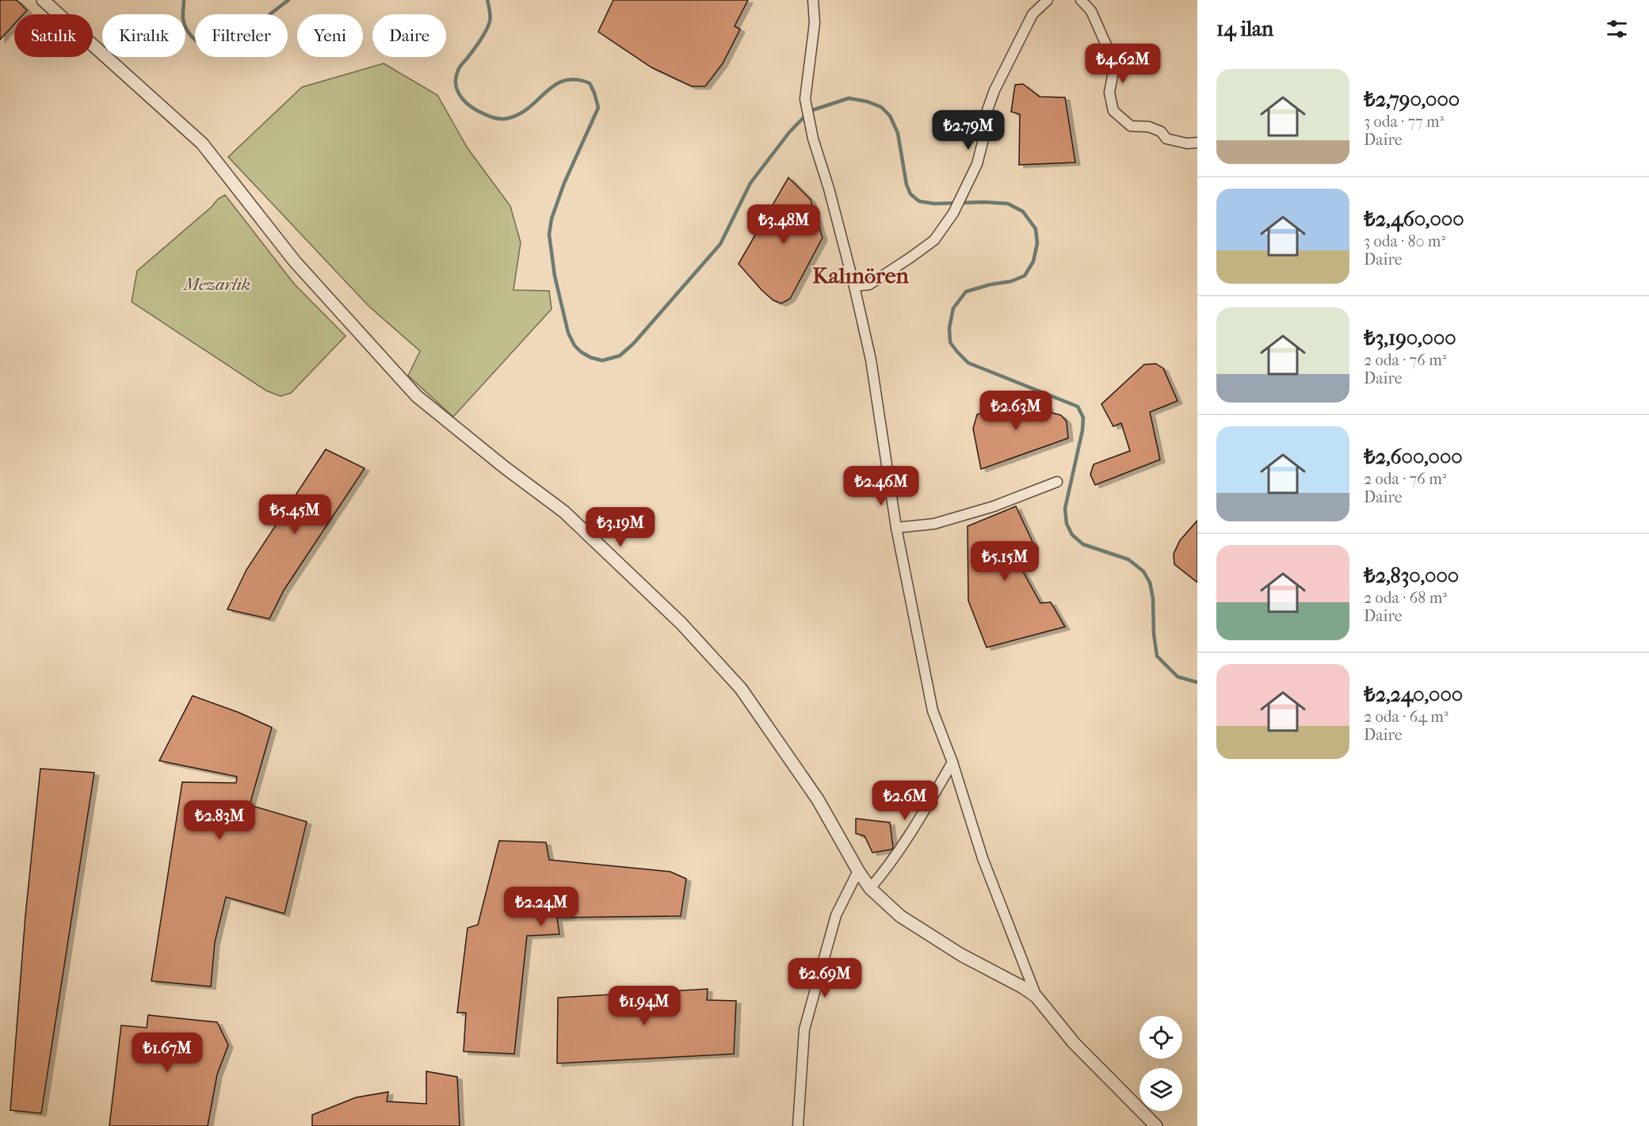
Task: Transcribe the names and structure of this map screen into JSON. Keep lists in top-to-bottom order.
{
  "districts": ["Kalınören"],
  "parks": ["Mezarlık"],
  "page": {
    "heading": "14 ilan",
    "chip": [
      "Satılık",
      "Kiralık",
      "Filtreler",
      "Yeni",
      "Daire"
    ],
    "price": [
      "₺4.62M",
      "₺2.79M",
      "₺3.48M",
      "₺2.63M",
      "₺2.46M",
      "₺5.45M",
      "₺3.19M",
      "₺5.15M",
      "₺2.6M",
      "₺2.83M",
      "₺2.24M",
      "₺2.69M",
      "₺1.94M",
      "₺1.67M"
    ],
    "list": [
      {
        "name": "₺2,790,000",
        "note": "3 oda · 77 m² · Daire"
      },
      {
        "name": "₺2,460,000",
        "note": "3 oda · 80 m² · Daire"
      },
      {
        "name": "₺3,190,000",
        "note": "2 oda · 76 m² · Daire"
      },
      {
        "name": "₺2,600,000",
        "note": "2 oda · 76 m² · Daire"
      },
      {
        "name": "₺2,830,000",
        "note": "2 oda · 68 m² · Daire"
      },
      {
        "name": "₺2,240,000",
        "note": "2 oda · 64 m² · Daire"
      }
    ]
  }
}
